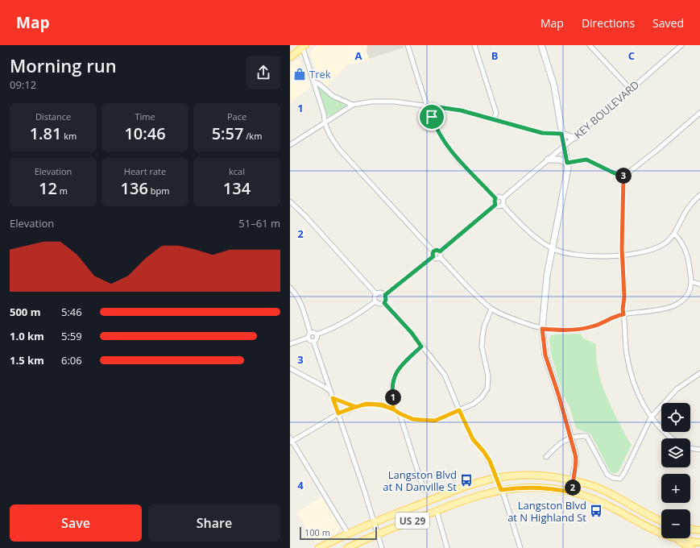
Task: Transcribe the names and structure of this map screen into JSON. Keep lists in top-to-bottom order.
{
  "streets": {
    "main road": ["US 29"],
    "street": ["KEY BOULEVARD"]
  },
  "places": {
    "shop": ["Trek"],
    "bus stop": ["Langston Blvd at N Danville St", "Langston Blvd at N Highland St"]
  },
  "scale_bar": "100 m",
  "page": {
    "header": "Map",
    "nav": ["Map", "Directions", "Saved"],
    "heading": ["Morning run", "09:12"],
    "stats": [
      ["Distance", "1.81 km"],
      ["Time", "10:46"],
      ["Pace", "5:57 /km"],
      ["Elevation", "12 m"],
      ["Heart rate", "136 bpm"],
      ["kcal", "134"]
    ],
    "pins": ["3", "1", "2"],
    "chart": ["Elevation", "51–61 m"],
    "list": [
      {
        "name": "500 m",
        "note": "5:46"
      },
      {
        "name": "1.0 km",
        "note": "5:59"
      },
      {
        "name": "1.5 km",
        "note": "6:06"
      }
    ],
    "map_buttons": ["+", "−"],
    "buttons": ["Save", "Share"],
    "scale": "100 m"
  },
  "grid": {
    "columns": ["A", "B", "C"],
    "rows": [
      "1",
      "2",
      "3",
      "4"
    ]
  }
}
